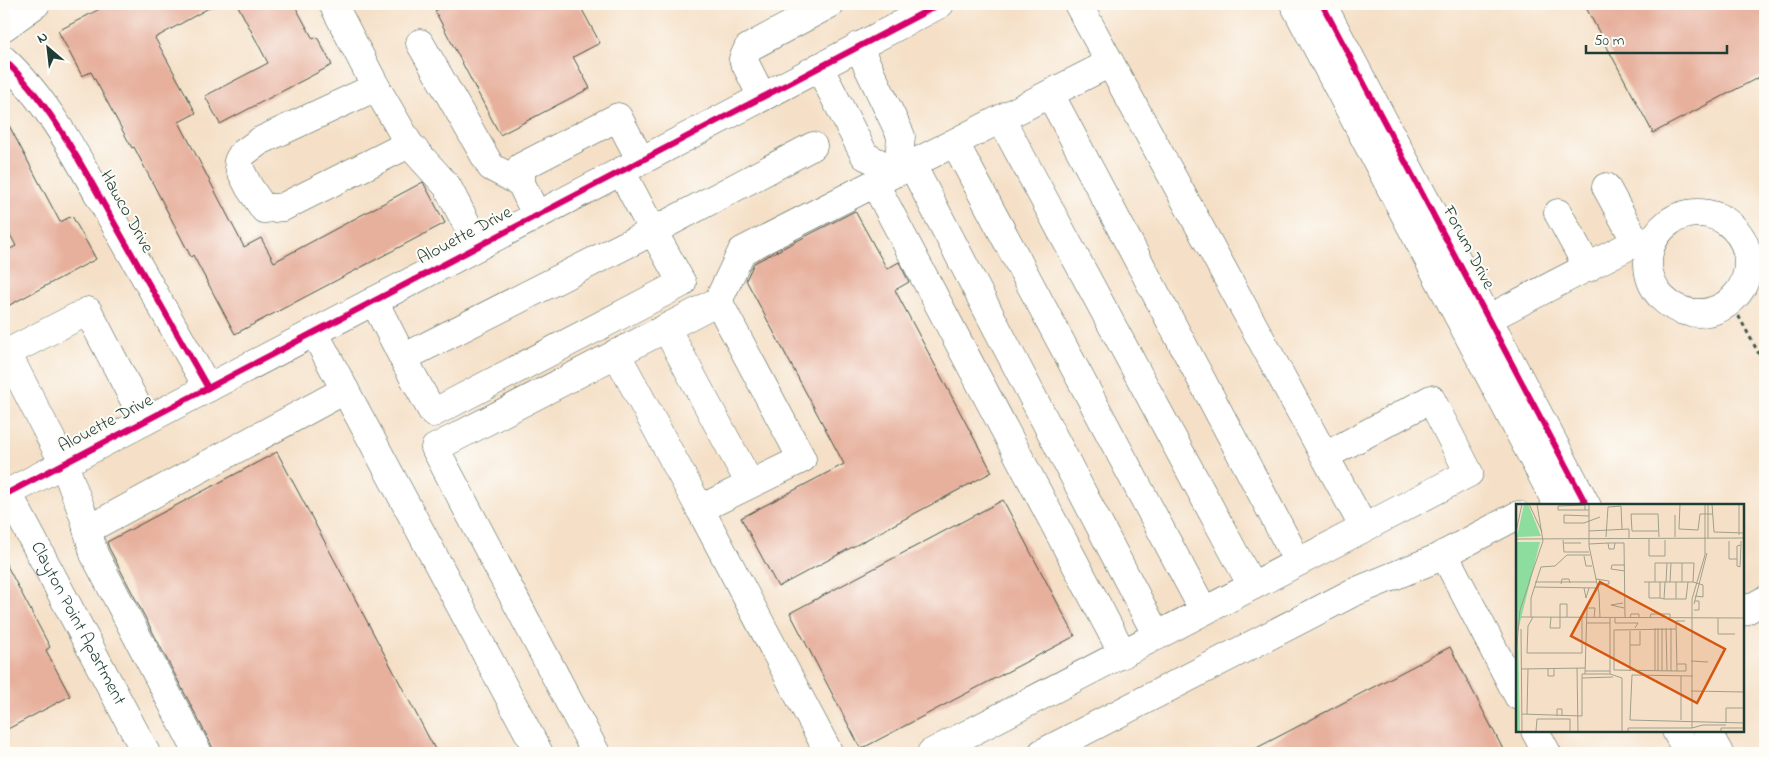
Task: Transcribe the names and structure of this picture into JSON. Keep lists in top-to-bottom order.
{
  "streets": {
    "street": [
      "Hawco Drive",
      "Alouette Drive",
      "Forum Drive",
      "Clayton Point Apartment"
    ]
  },
  "crossings": [
    ["Hawco Drive", "Alouette Drive"],
    ["Alouette Drive", "Clayton Point Apartment"]
  ],
  "scale_bar": "50 m",
  "north": "top left"
}
